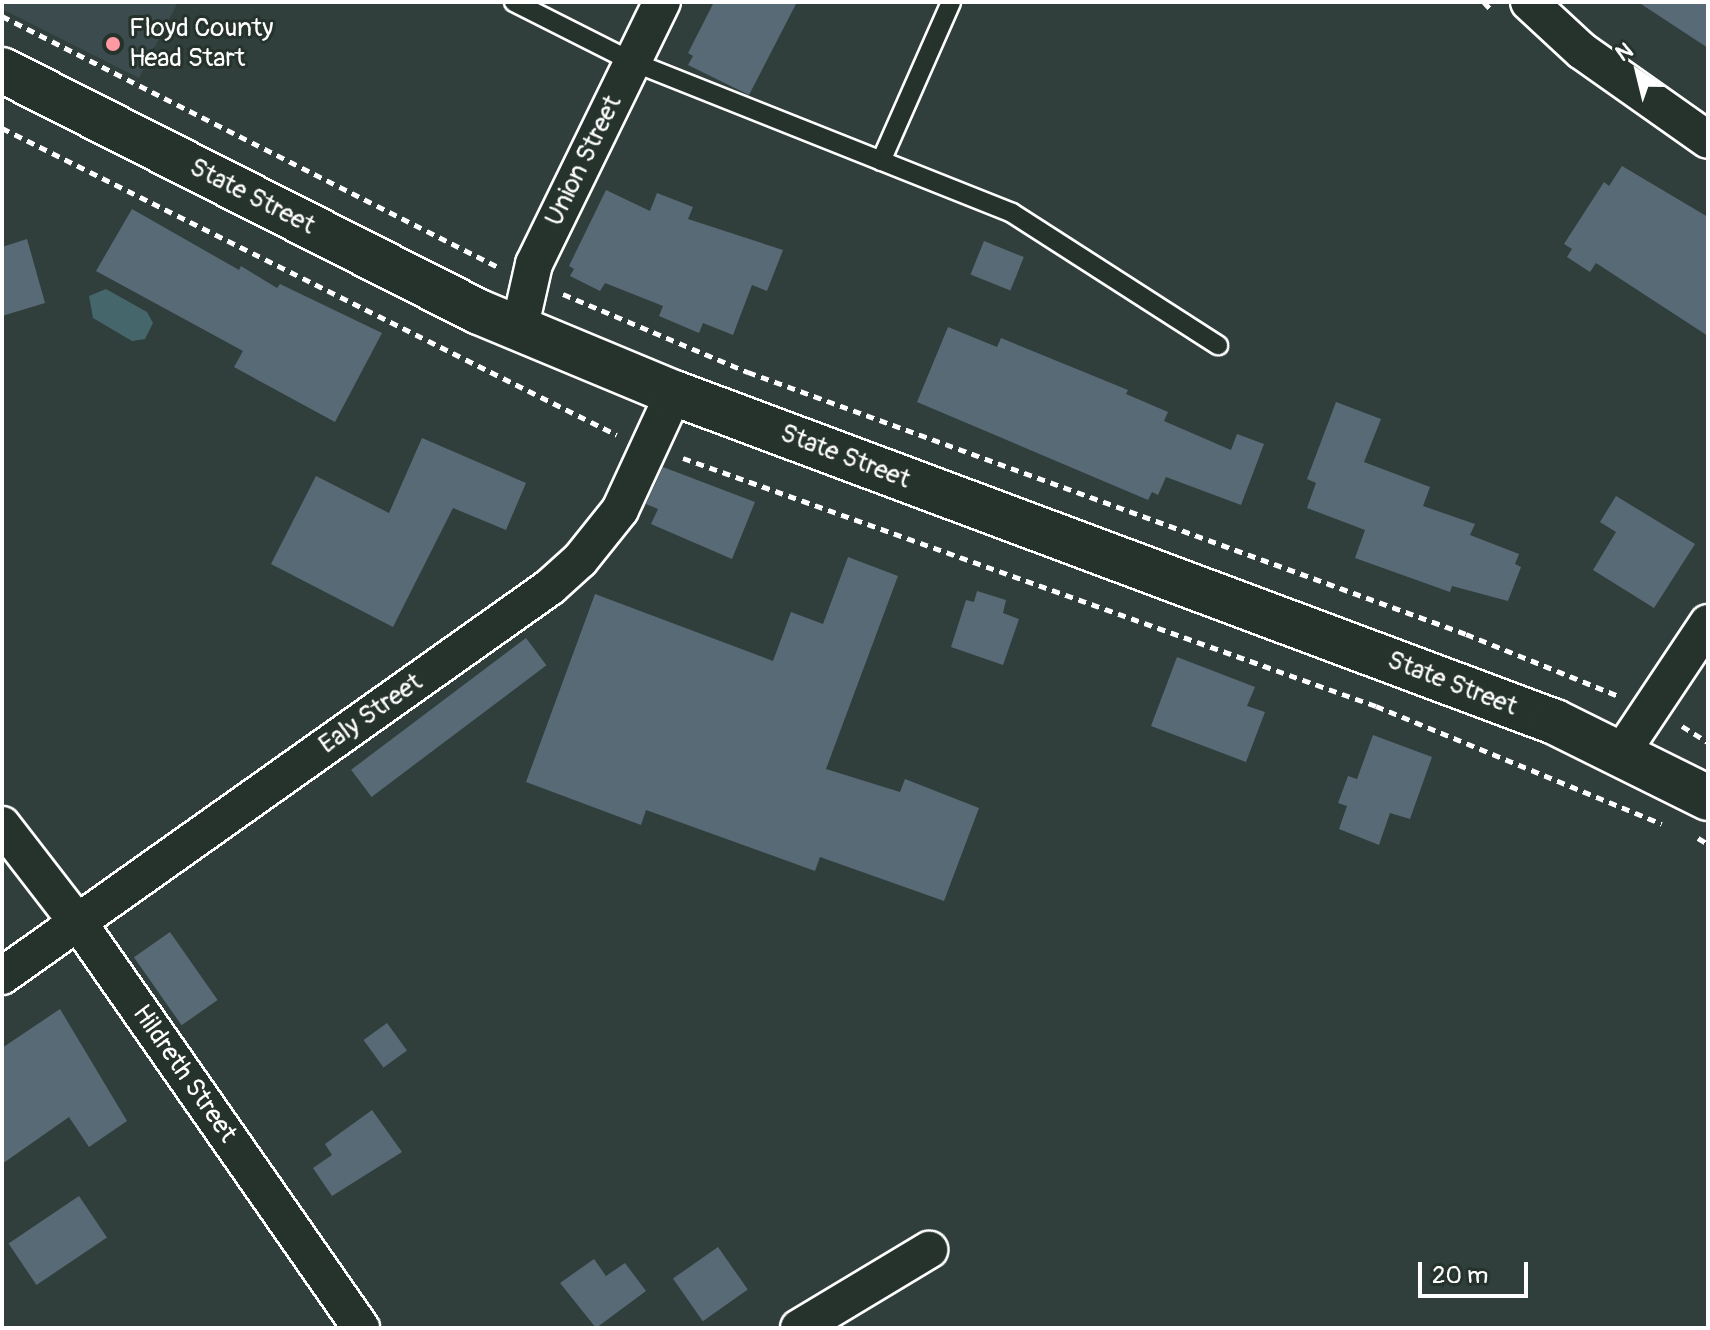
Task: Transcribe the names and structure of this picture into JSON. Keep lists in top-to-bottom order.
{
  "streets": {
    "main road": ["State Street"],
    "street": ["Union Street", "Ealy Street", "Hildreth Street"]
  },
  "crossings": [
    ["Union Street", "State Street"],
    ["State Street", "Ealy Street"],
    ["Ealy Street", "Hildreth Street"]
  ],
  "places": ["Floyd County Head Start"],
  "scale_bar": "20 m",
  "north": "top left"
}
